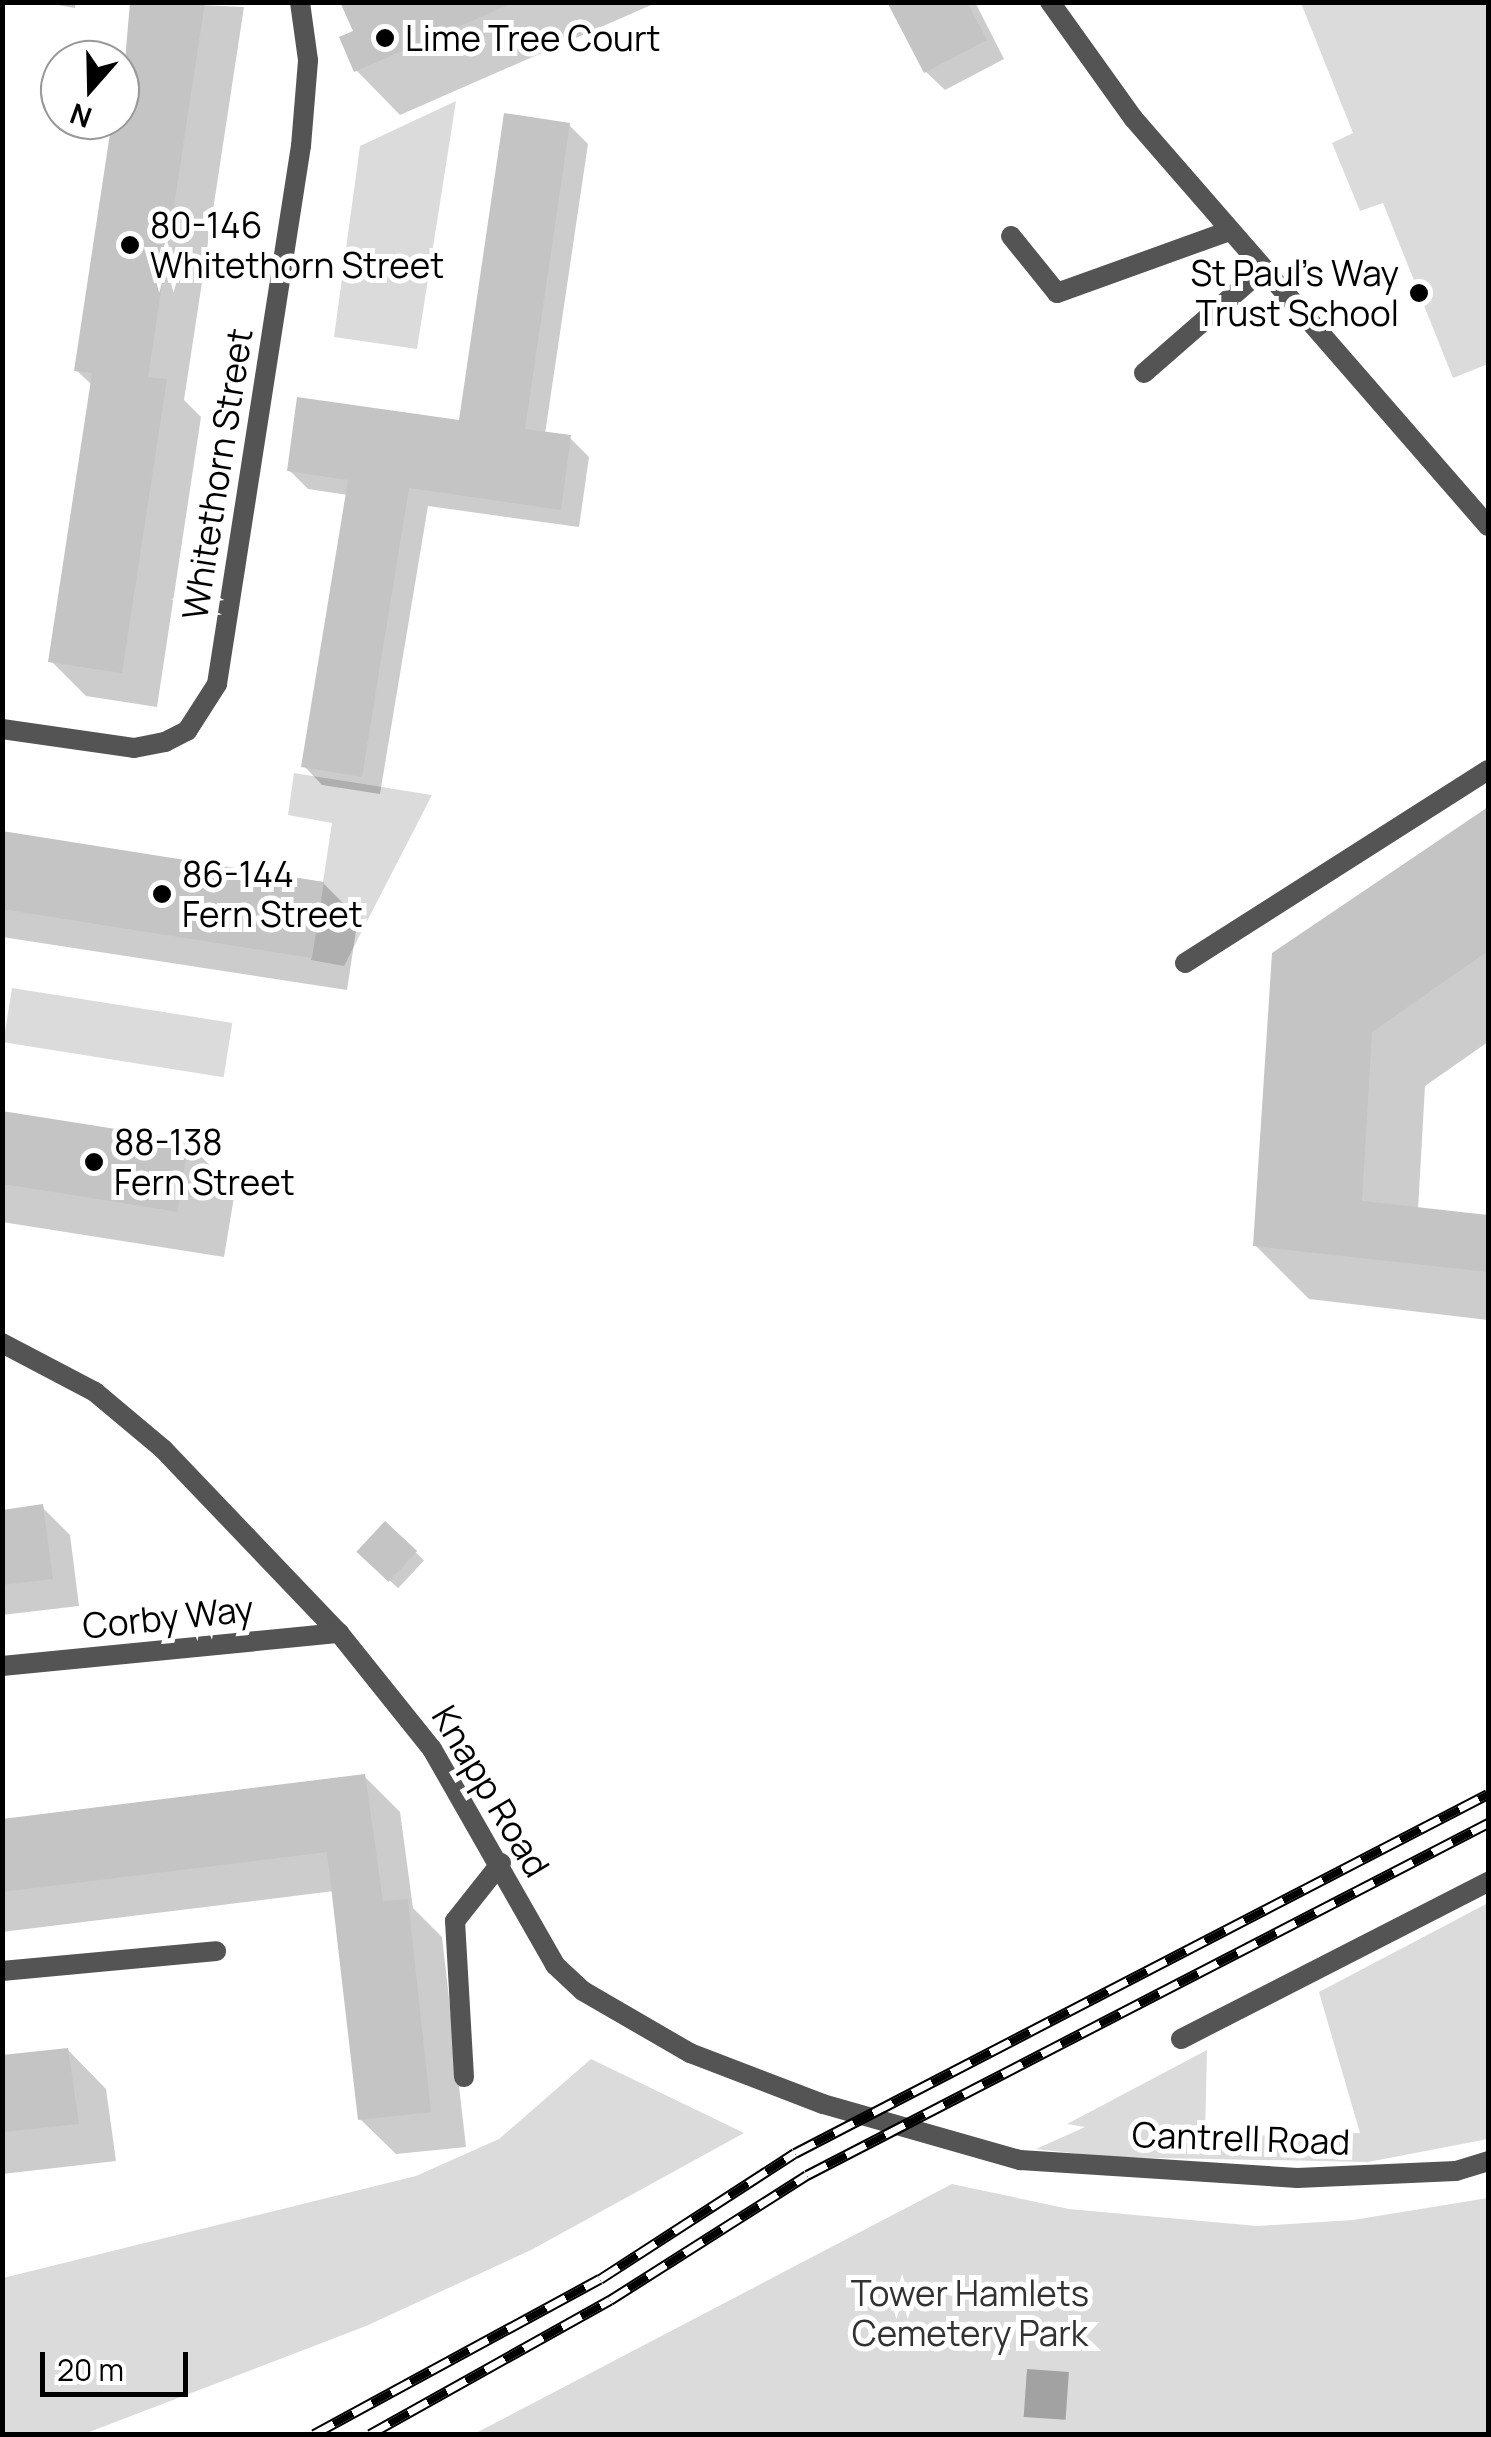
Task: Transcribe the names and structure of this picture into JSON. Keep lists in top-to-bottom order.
{
  "streets": {
    "street": [
      "Whitethorn Street",
      "Corby Way",
      "Knapp Road",
      "Cantrell Road"
    ]
  },
  "crossings": [
    ["Corby Way", "Knapp Road"],
    ["Knapp Road", "Cantrell Road"]
  ],
  "parks": ["Tower Hamlets Cemetery Park"],
  "places": [
    "Lime Tree Court",
    "80-146 Whitethorn Street",
    "St Paul's Way Trust School",
    "86-144 Fern Street",
    "88-138 Fern Street"
  ],
  "scale_bar": "20 m",
  "north": "bottom"
}
